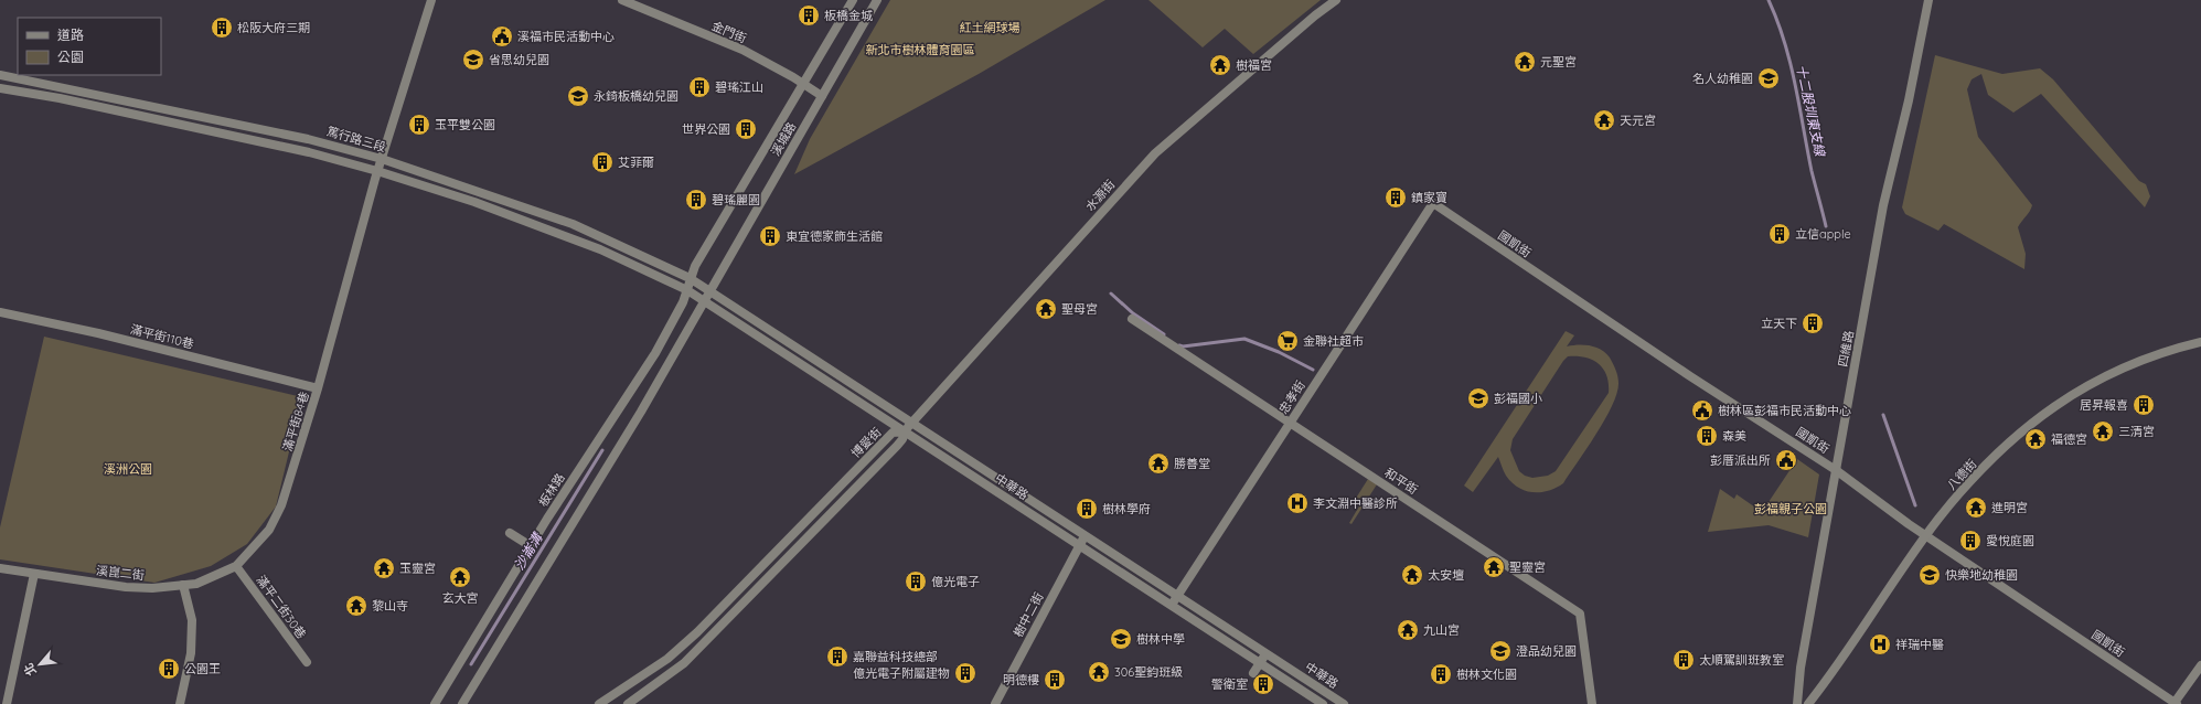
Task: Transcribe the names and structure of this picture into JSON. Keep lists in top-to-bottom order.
{
  "streets": {
    "street": [
      "金門街",
      "篤行路三段",
      "溪城路",
      "水源街",
      "國凱街",
      "滿平街110巷",
      "四維路",
      "忠孝街",
      "滿平街84巷",
      "博愛街",
      "八德街",
      "和平街",
      "中華路",
      "板林路",
      "溪崑二街",
      "滿平二街30巷",
      "樹中二街"
    ]
  },
  "crossings": [
    ["金門街", "溪城路"],
    ["篤行路三段", "溪城路"],
    ["篤行路三段", "滿平街84巷"],
    ["篤行路三段", "中華路"],
    ["篤行路三段", "板林路"],
    ["溪城路", "中華路"],
    ["溪城路", "板林路"],
    ["水源街", "博愛街"],
    ["水源街", "中華路"],
    ["國凱街", "四維路"],
    ["國凱街", "忠孝街"],
    ["國凱街", "八德街"],
    ["滿平街110巷", "滿平街84巷"],
    ["忠孝街", "和平街"],
    ["忠孝街", "中華路"],
    ["滿平街84巷", "溪崑二街"],
    ["滿平街84巷", "滿平二街30巷"],
    ["博愛街", "中華路"],
    ["中華路", "板林路"],
    ["中華路", "樹中二街"],
    ["溪崑二街", "滿平二街30巷"]
  ],
  "water": ["十二股圳東支線", "沙崙溝"],
  "parks": [
    "紅土網球場",
    "新北市樹林體育園區",
    "溪洲公園",
    "彭福親子公園"
  ],
  "places": {
    "building": [
      "板橋金城",
      "松阪大府三期",
      "碧瑤江山",
      "玉平雙公園",
      "世界公園",
      "艾菲爾",
      "鎮家寶",
      "碧瑤麗園",
      "立信apple",
      "東宜德家飾生活館",
      "立天下",
      "居昇報喜",
      "森美",
      "樹林學府",
      "愛悅庭園",
      "億光電子",
      "嘉聯益科技總部",
      "太順駕訓班教室",
      "公園王",
      "億光電子附屬建物",
      "樹林文化園",
      "明德樓",
      "警衛室"
    ],
    "public building": ["溪福市民活動中心", "樹林區彭福市民活動中心", "彭厝派出所"],
    "school or university": [
      "省思幼兒園",
      "名人幼稚園",
      "永錡板橋幼兒園",
      "彭福國小",
      "快樂地幼稚園",
      "樹林中學",
      "澄品幼兒園"
    ],
    "temple": [
      "元聖宮",
      "樹福宮",
      "天元宮",
      "聖母宮",
      "三清宮",
      "福德宮",
      "勝善堂",
      "進明宮",
      "聖靈宮",
      "玉靈宮",
      "太安壇",
      "玄大宮",
      "黎山寺",
      "九山宮",
      "306聖鈞班級"
    ],
    "supermarket": ["金聯社超市"],
    "hospital": ["李文淵中醫診所", "祥瑞中醫"]
  },
  "legend": ["道路", "公園"],
  "north": "bottom left"
}
